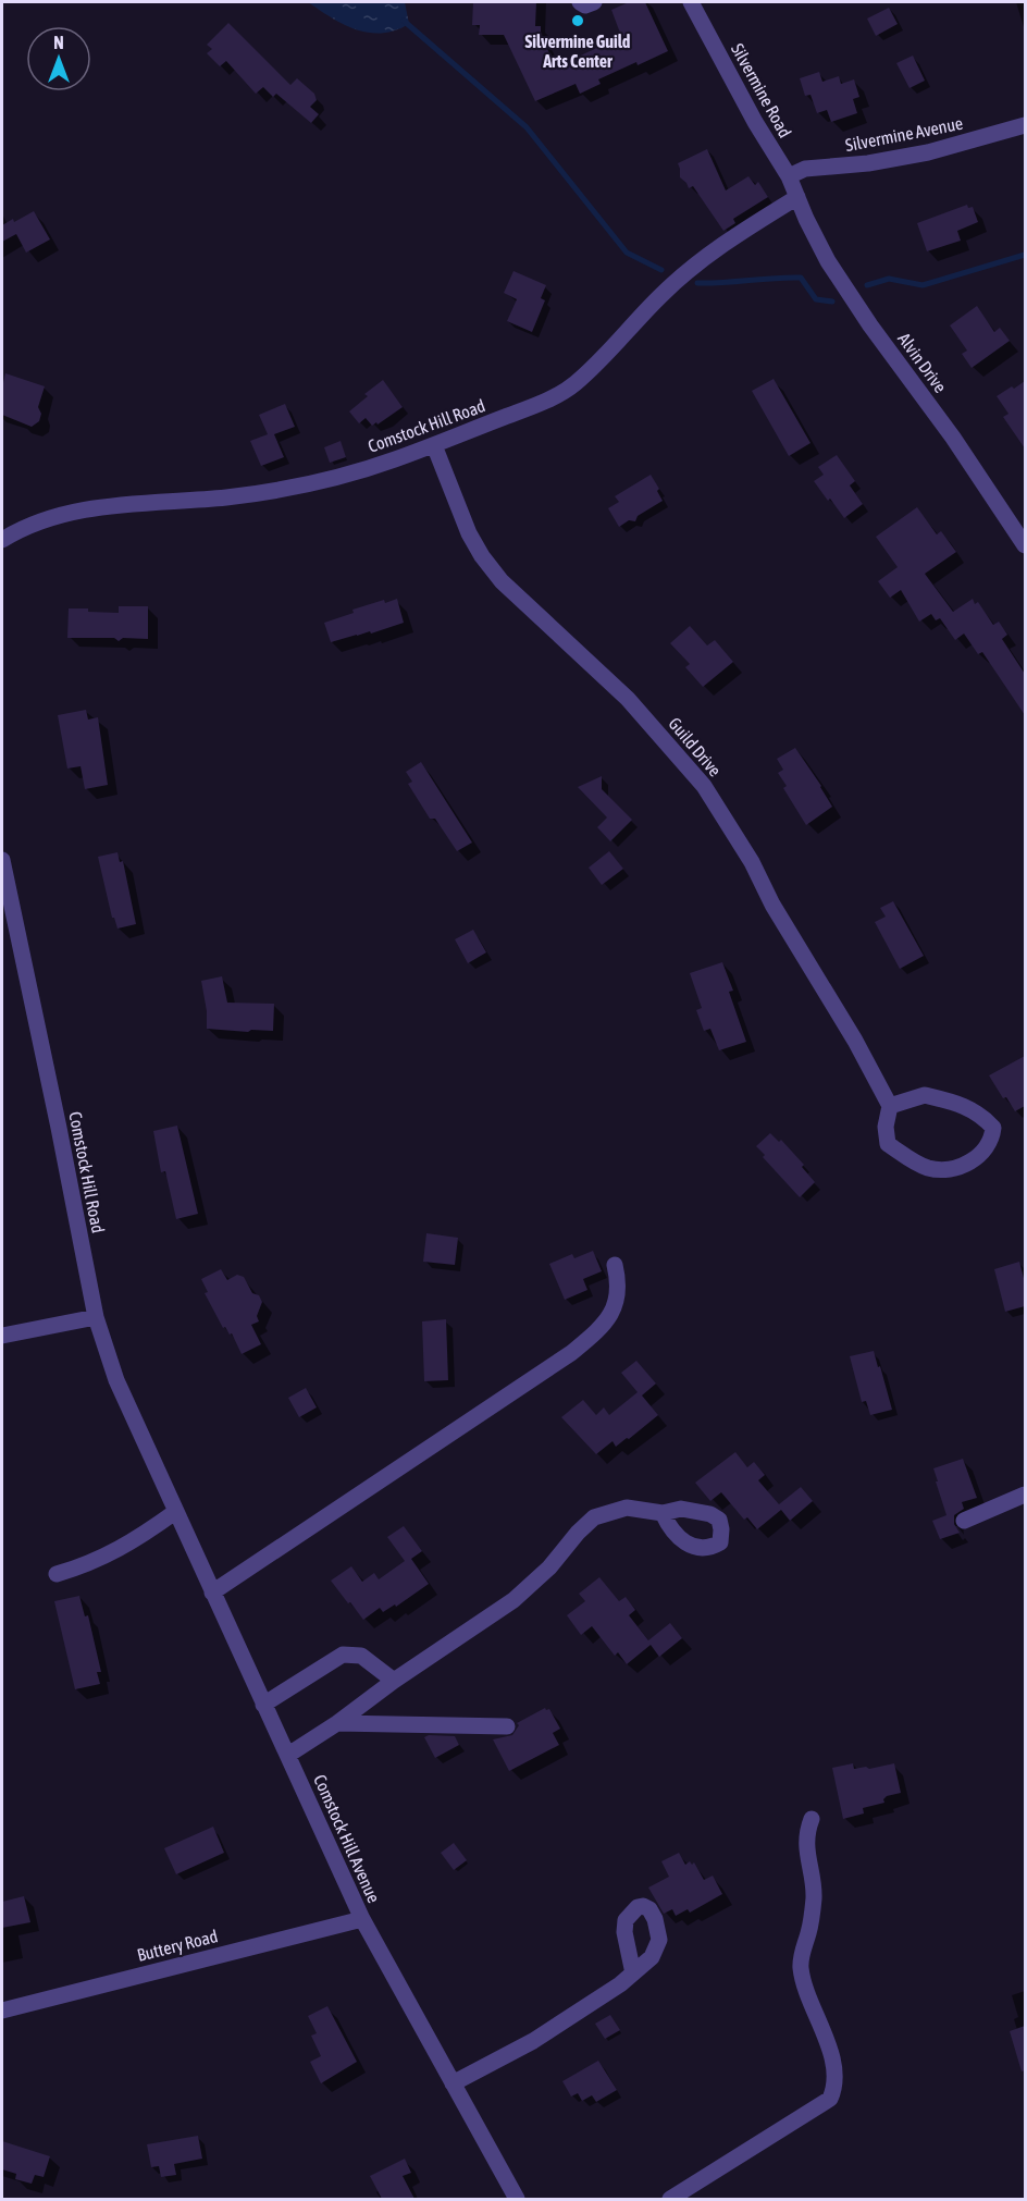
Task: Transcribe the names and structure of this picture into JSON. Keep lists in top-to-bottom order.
{
  "streets": {
    "street": [
      "Silvermine Road",
      "Silvermine Avenue",
      "Alvin Drive",
      "Comstock Hill Road",
      "Guild Drive",
      "Comstock Hill Avenue",
      "Buttery Road"
    ]
  },
  "crossings": [
    ["Silvermine Road", "Silvermine Avenue"],
    ["Silvermine Road", "Alvin Drive"],
    ["Silvermine Road", "Comstock Hill Road"],
    ["Alvin Drive", "Comstock Hill Road"],
    ["Comstock Hill Road", "Guild Drive"],
    ["Comstock Hill Road", "Comstock Hill Avenue"],
    ["Comstock Hill Avenue", "Buttery Road"]
  ],
  "places": ["Silvermine Guild Arts Center"],
  "north": "top"
}
